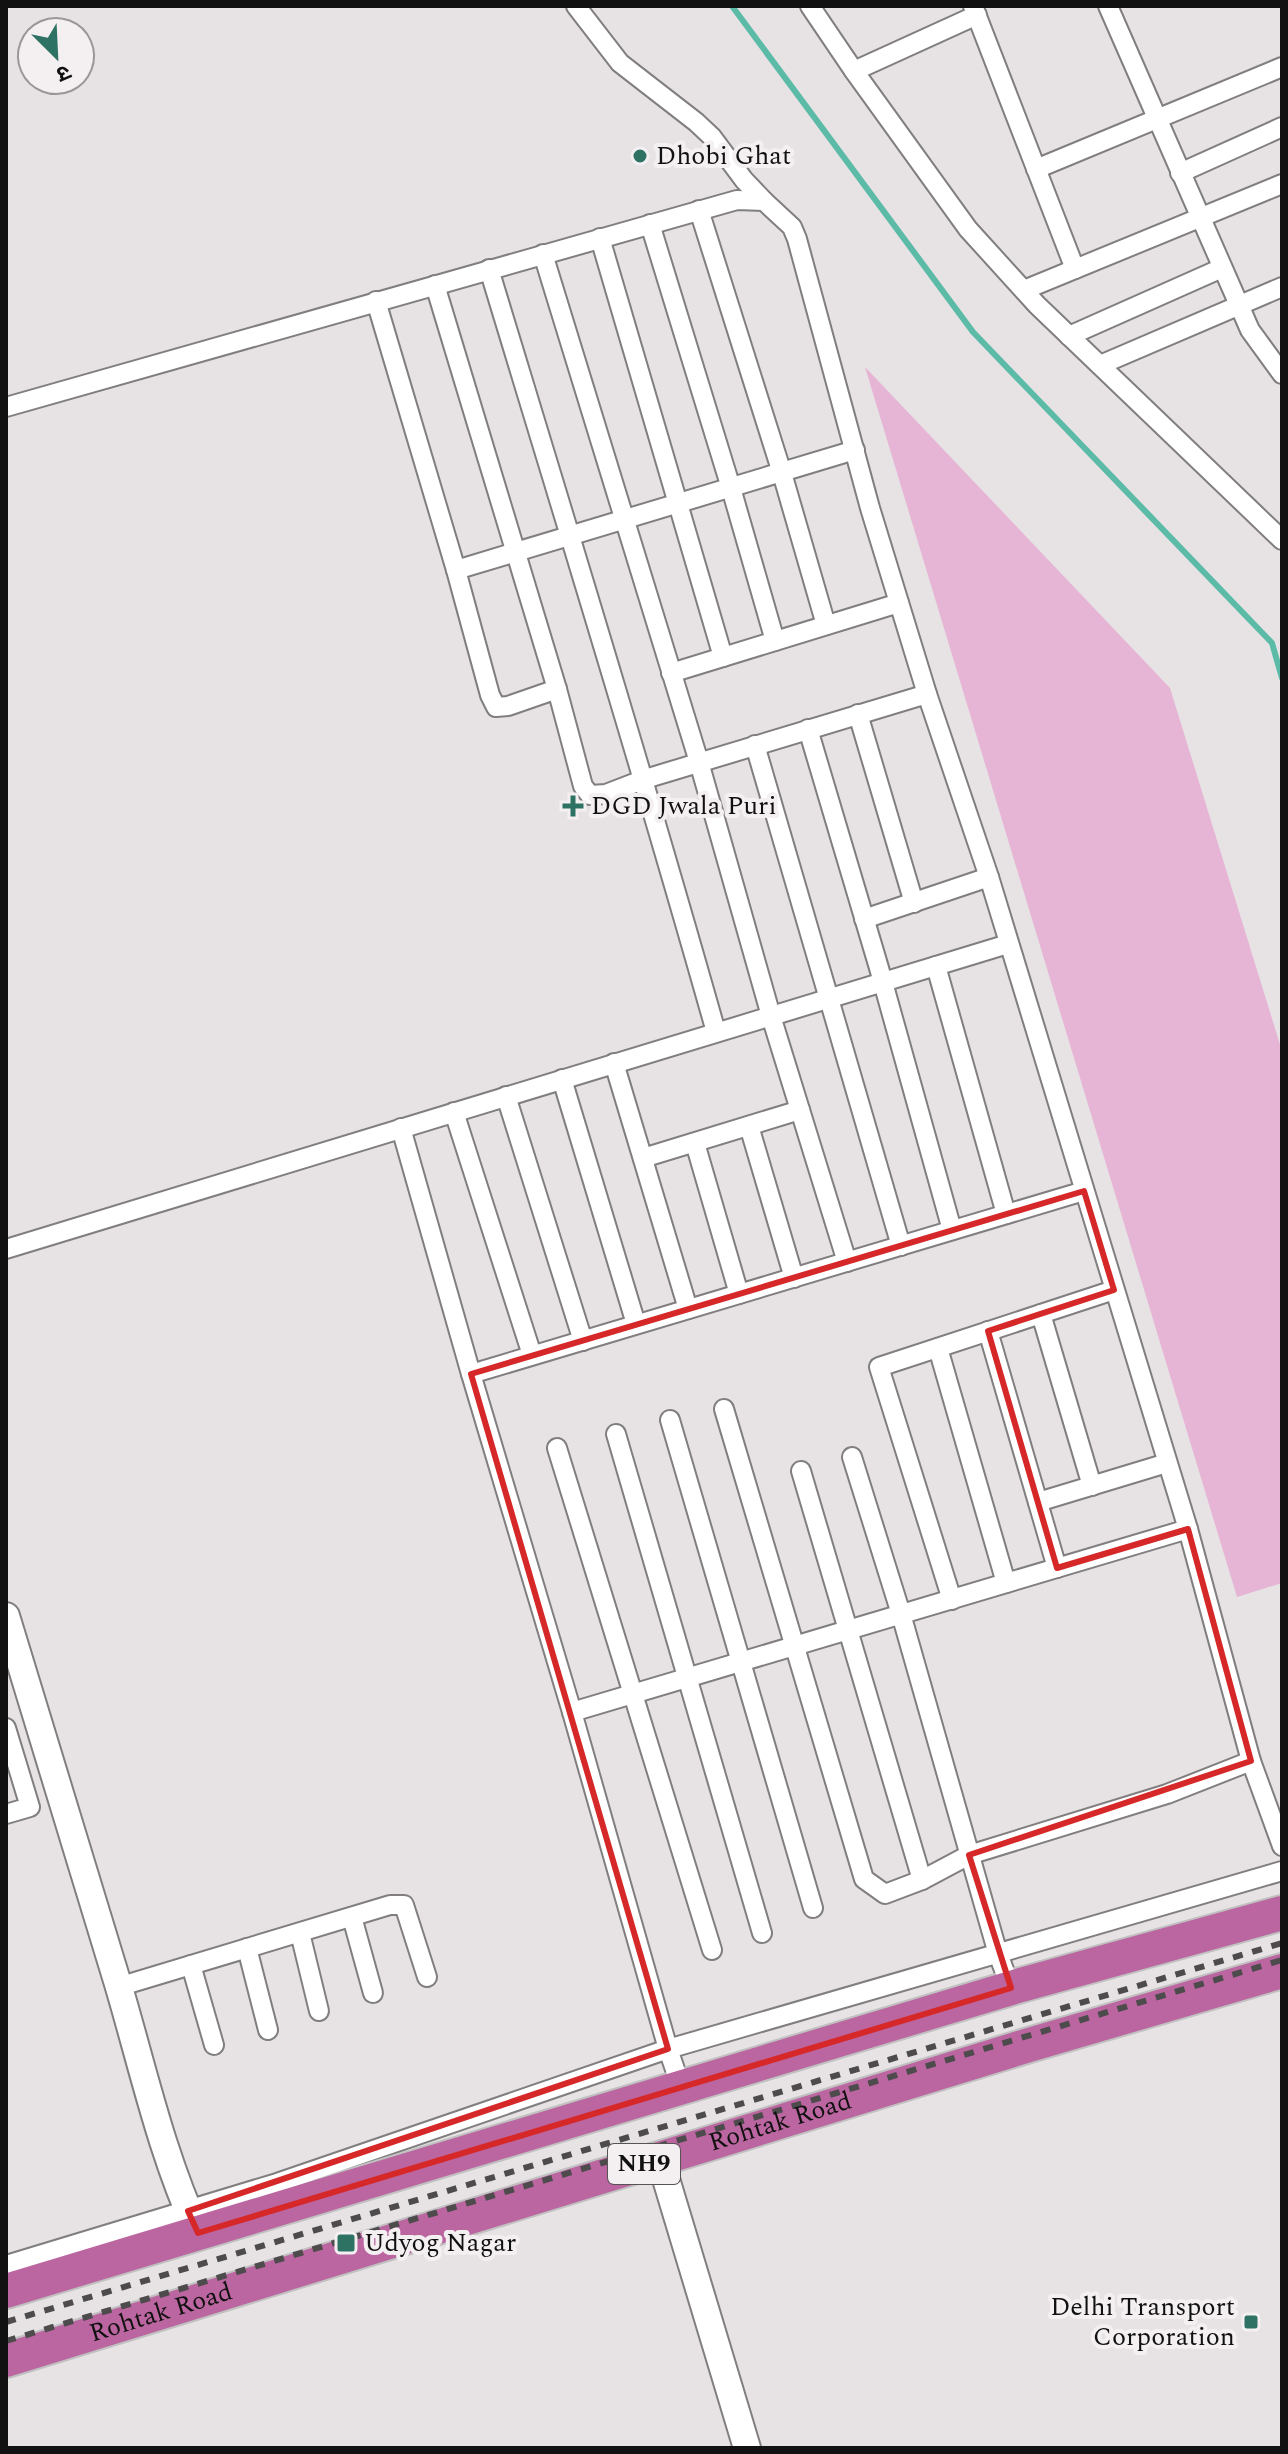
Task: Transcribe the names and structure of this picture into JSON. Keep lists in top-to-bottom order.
{
  "streets": {
    "highway": ["Rohtak Road", "NH9"]
  },
  "places": {
    "other": ["Dhobi Ghat"],
    "health": ["DGD Jwala Puri"],
    "transit": ["Udyog Nagar", "Delhi Transport Corporation"]
  },
  "north": "bottom right"
}
